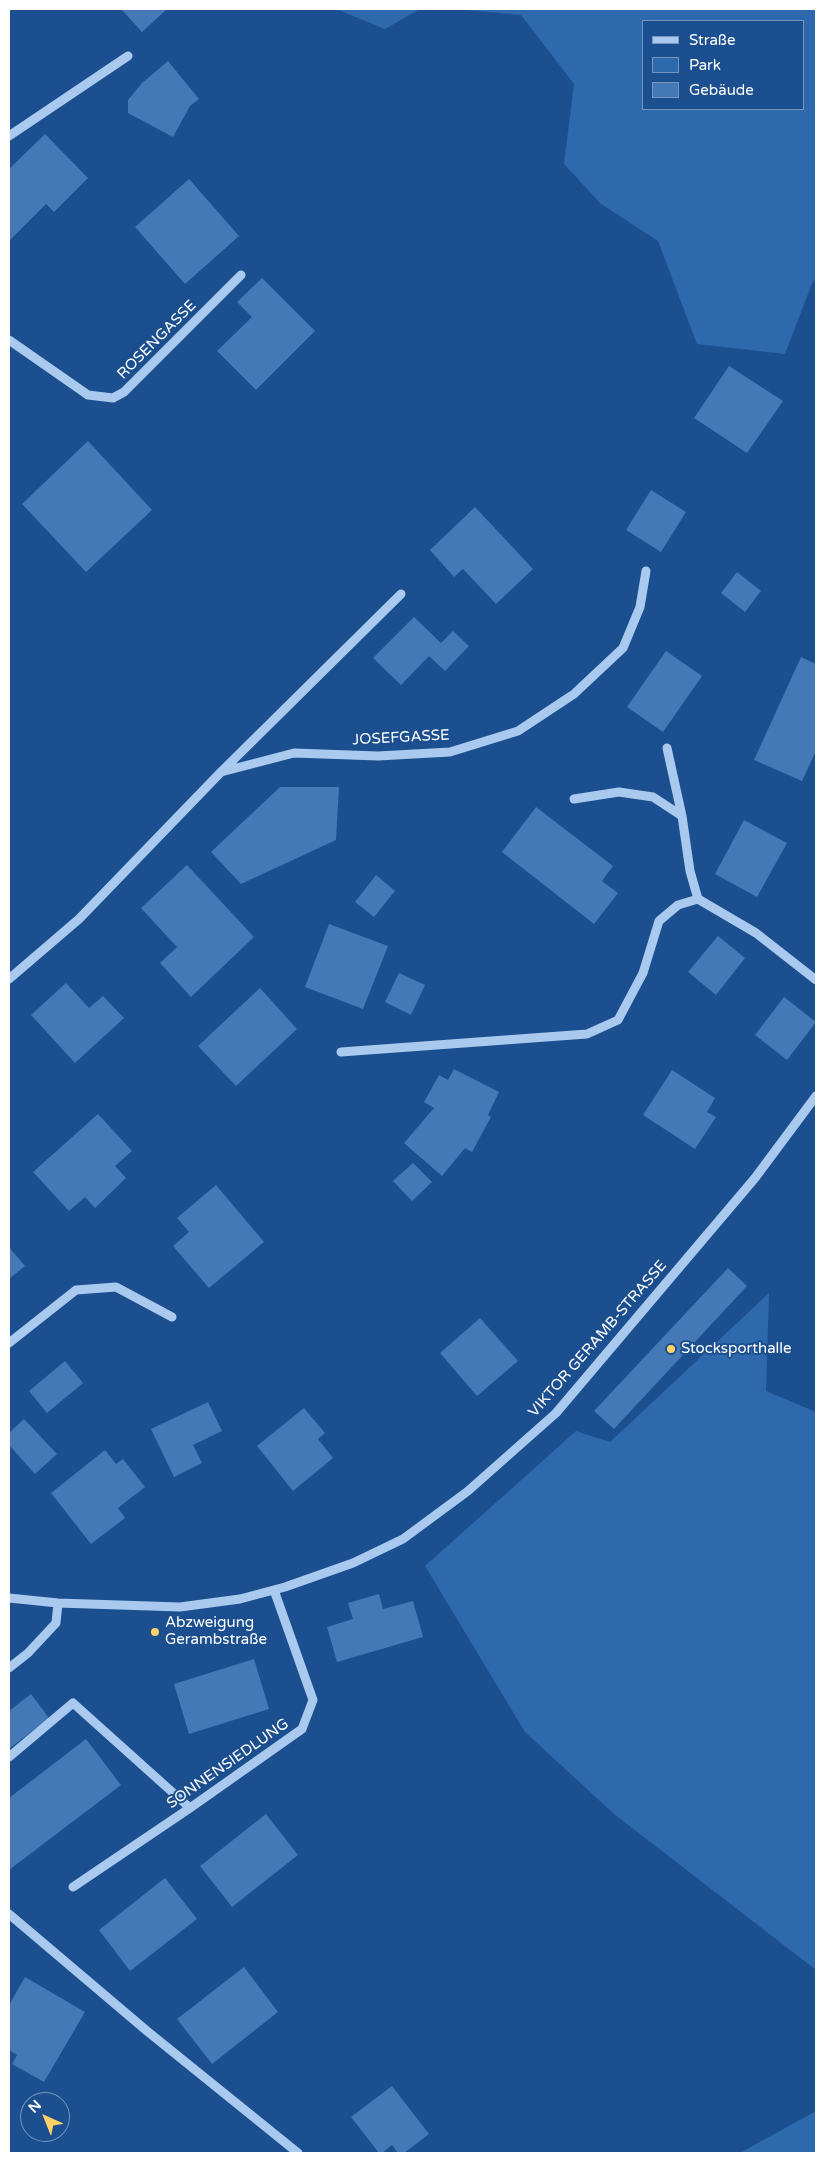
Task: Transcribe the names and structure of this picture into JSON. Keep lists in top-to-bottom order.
{
  "streets": {
    "street": [
      "ROSENGASSE",
      "JOSEFGASSE",
      "VIKTOR GERAMB-STRASSE",
      "SONNENSIEDLUNG"
    ]
  },
  "crossings": [
    ["VIKTOR GERAMB-STRASSE", "SONNENSIEDLUNG"]
  ],
  "places": ["Stocksporthalle", "Abzweigung Gerambstraße"],
  "legend": ["Straße", "Park", "Gebäude"],
  "north": "top left"
}
